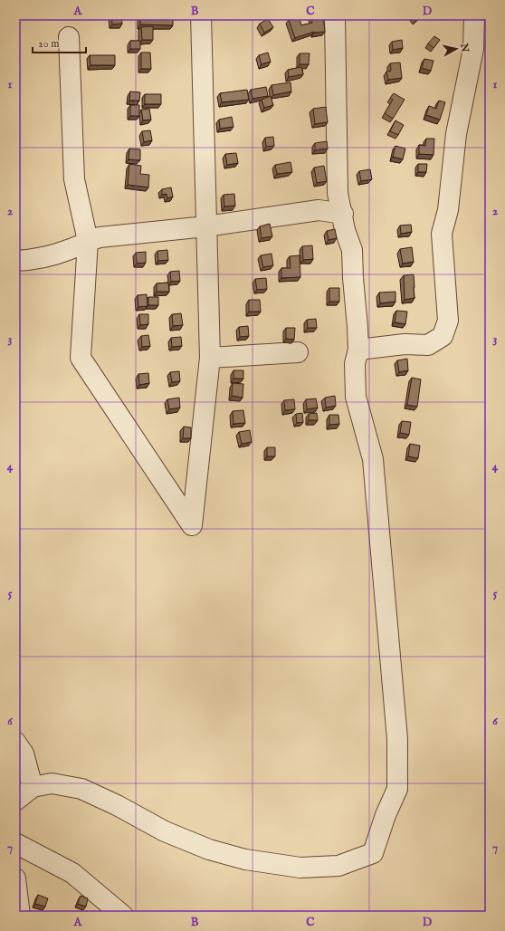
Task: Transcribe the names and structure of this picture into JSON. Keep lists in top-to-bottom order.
{
  "scale_bar": "20 m",
  "north": "right",
  "grid": {
    "columns": [
      "A",
      "B",
      "C",
      "D"
    ],
    "rows": [
      "1",
      "2",
      "3",
      "4",
      "5",
      "6",
      "7"
    ]
  }
}
